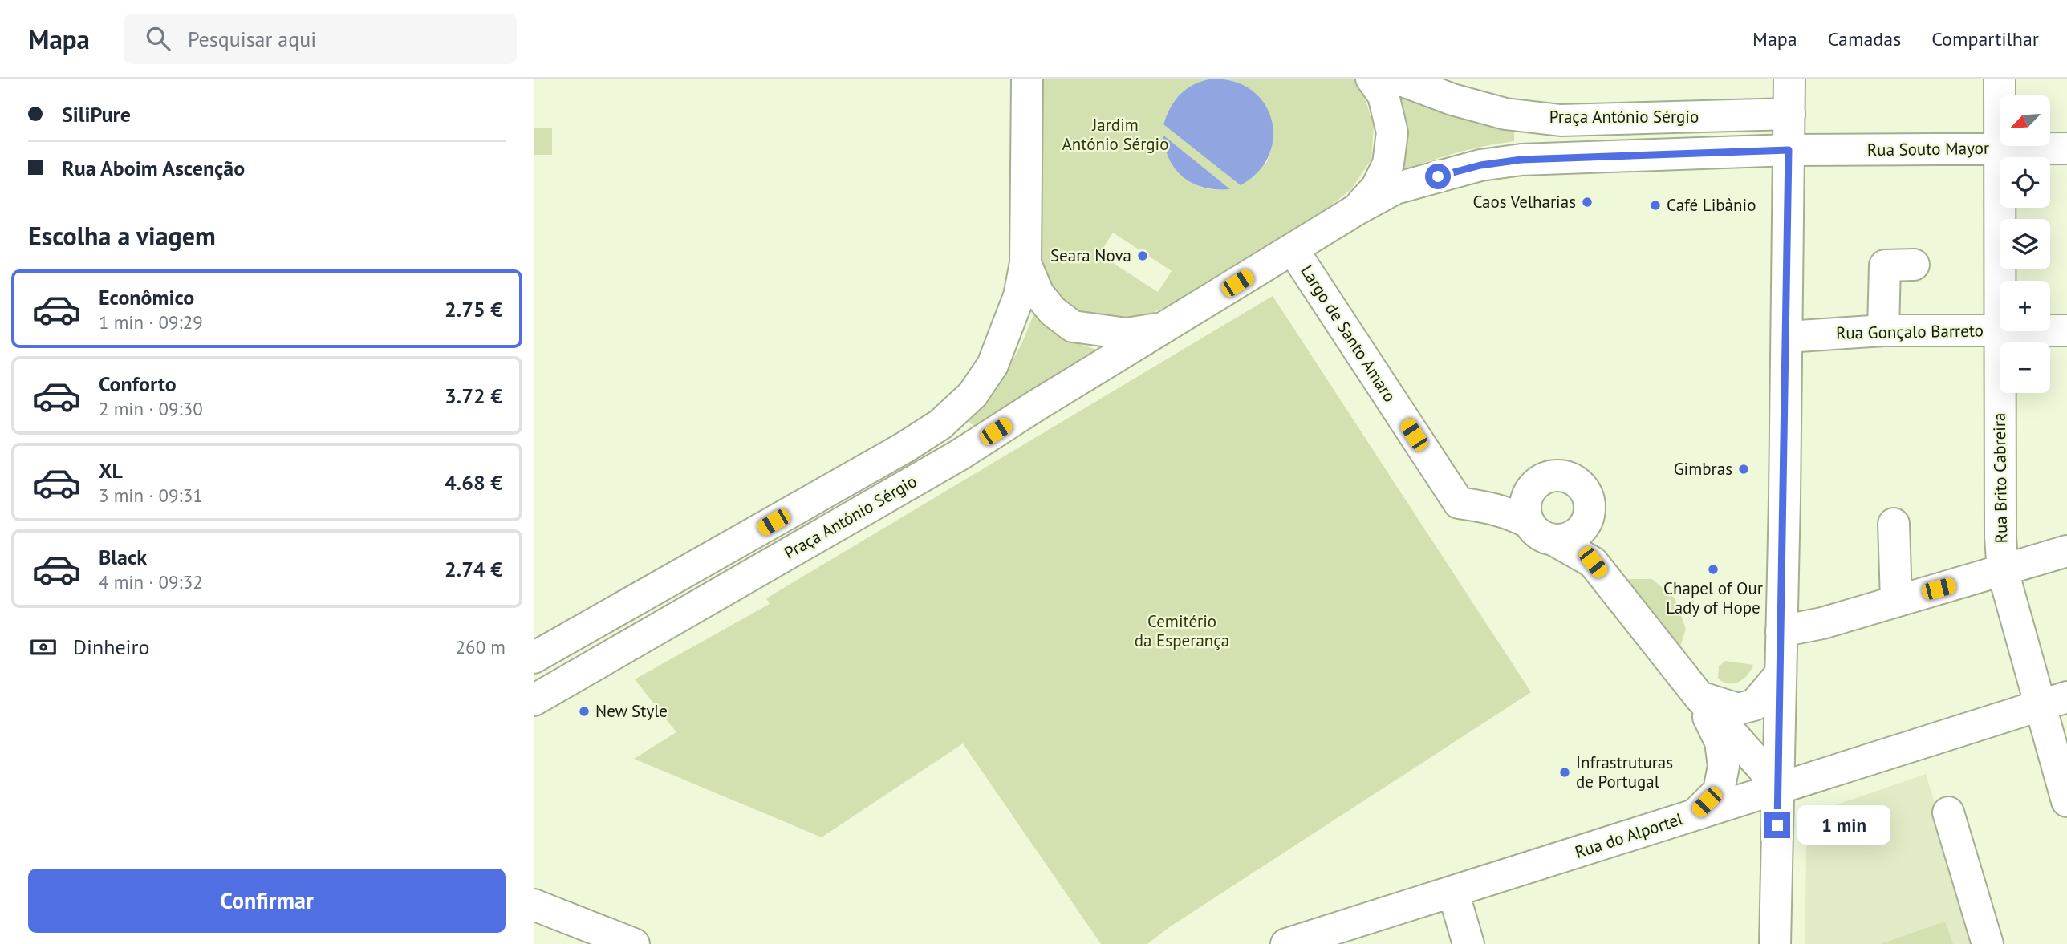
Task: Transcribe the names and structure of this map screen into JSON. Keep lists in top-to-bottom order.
{
  "streets": {
    "street": [
      "Praça António Sérgio",
      "Rua Souto Mayor",
      "Rua Gonçalo Barreto",
      "Largo de Santo Amaro",
      "Rua Brito Cabreira",
      "Rua do Alportel"
    ]
  },
  "crossings": [
    ["Praça António Sérgio", "Rua Souto Mayor"],
    ["Praça António Sérgio", "Largo de Santo Amaro"],
    ["Rua Souto Mayor", "Rua Brito Cabreira"],
    ["Rua Gonçalo Barreto", "Rua Brito Cabreira"],
    ["Rua Brito Cabreira", "Rua do Alportel"]
  ],
  "parks": ["Jardim António Sérgio", "Cemitério da Esperança"],
  "places": [
    "Caos Velharias",
    "Café Libânio",
    "Seara Nova",
    "Gimbras",
    "Chapel of Our Lady of Hope",
    "New Style",
    "Infrastruturas de Portugal"
  ],
  "north": "bottom left",
  "page": {
    "header": "Mapa",
    "search": "Pesquisar aqui",
    "nav": ["Mapa", "Camadas", "Compartilhar"],
    "banner": ["SiliPure", "Rua Aboim Ascenção"],
    "map_buttons": ["+", "−"],
    "heading": "Escolha a viagem",
    "list": [
      {
        "name": "Econômico",
        "note": "1 min · 09:29",
        "value": "2.75 €"
      },
      {
        "name": "Conforto",
        "note": "2 min · 09:30",
        "value": "3.72 €"
      },
      {
        "name": "XL",
        "note": "3 min · 09:31",
        "value": "4.68 €"
      },
      {
        "name": "Black",
        "note": "4 min · 09:32",
        "value": "2.74 €"
      }
    ],
    "pay": ["Dinheiro", "260 m"],
    "bubble": "1 min",
    "buttons": "Confirmar"
  }
}
